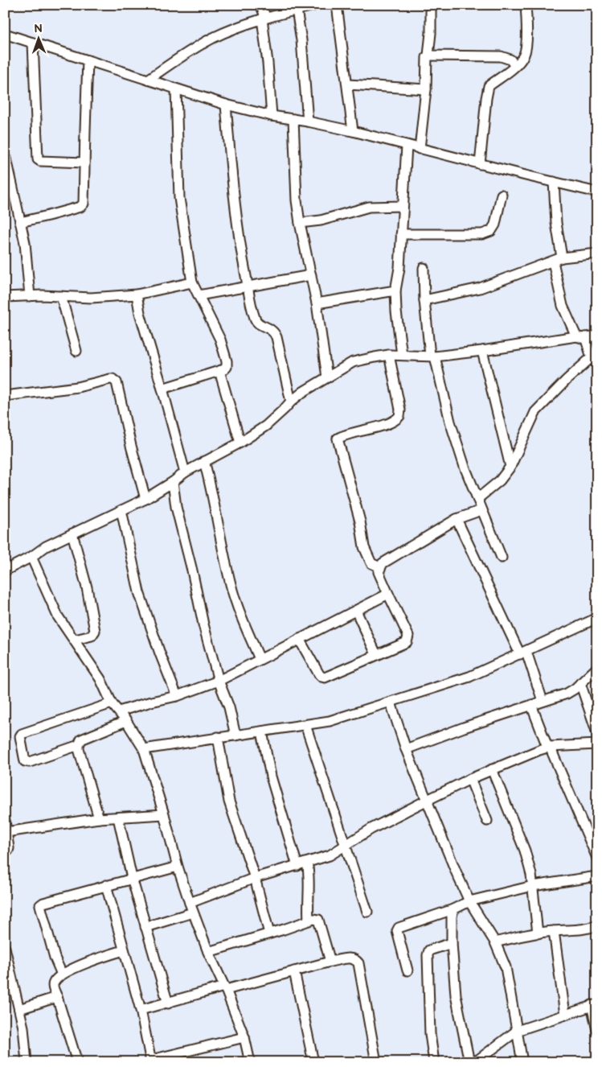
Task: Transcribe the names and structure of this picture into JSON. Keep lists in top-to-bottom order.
{
  "north": "top"
}
